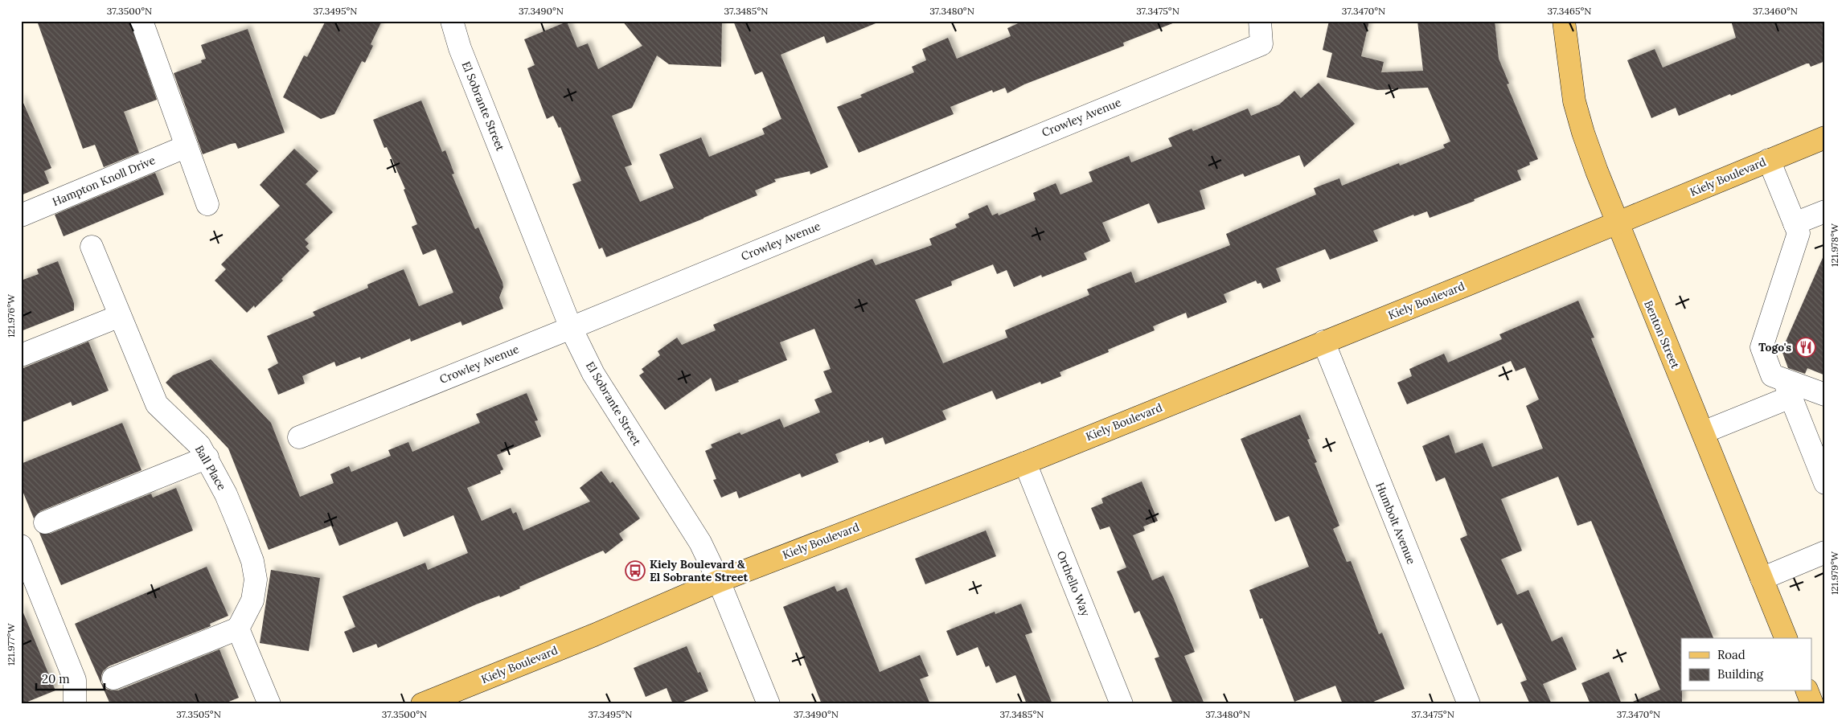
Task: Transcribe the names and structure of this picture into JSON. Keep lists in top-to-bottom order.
{
  "streets": {
    "main road": ["Kiely Boulevard", "Benton Street"],
    "street": [
      "El Sobrante Street",
      "Crowley Avenue",
      "Hampton Knoll Drive",
      "Ball Place",
      "Humbolt Avenue",
      "Orthello Way"
    ]
  },
  "crossings": [
    ["El Sobrante Street", "Crowley Avenue"],
    ["El Sobrante Street", "Kiely Boulevard"],
    ["Kiely Boulevard", "Benton Street"],
    ["Kiely Boulevard", "Humbolt Avenue"],
    ["Kiely Boulevard", "Orthello Way"]
  ],
  "places": {
    "restaurant": ["Togo's"],
    "bus stop": ["Kiely Boulevard & El Sobrante Street"]
  },
  "legend": ["Road", "Building"],
  "scale_bar": "20 m",
  "coordinates": [
    "37.3500°N",
    "37.3495°N",
    "37.3490°N",
    "37.3485°N",
    "37.3480°N",
    "37.3475°N",
    "37.3470°N",
    "37.3465°N",
    "37.3460°N",
    "121.978°W",
    "121.976°W",
    "121.979°W",
    "121.977°W",
    "37.3505°N"
  ]
}
